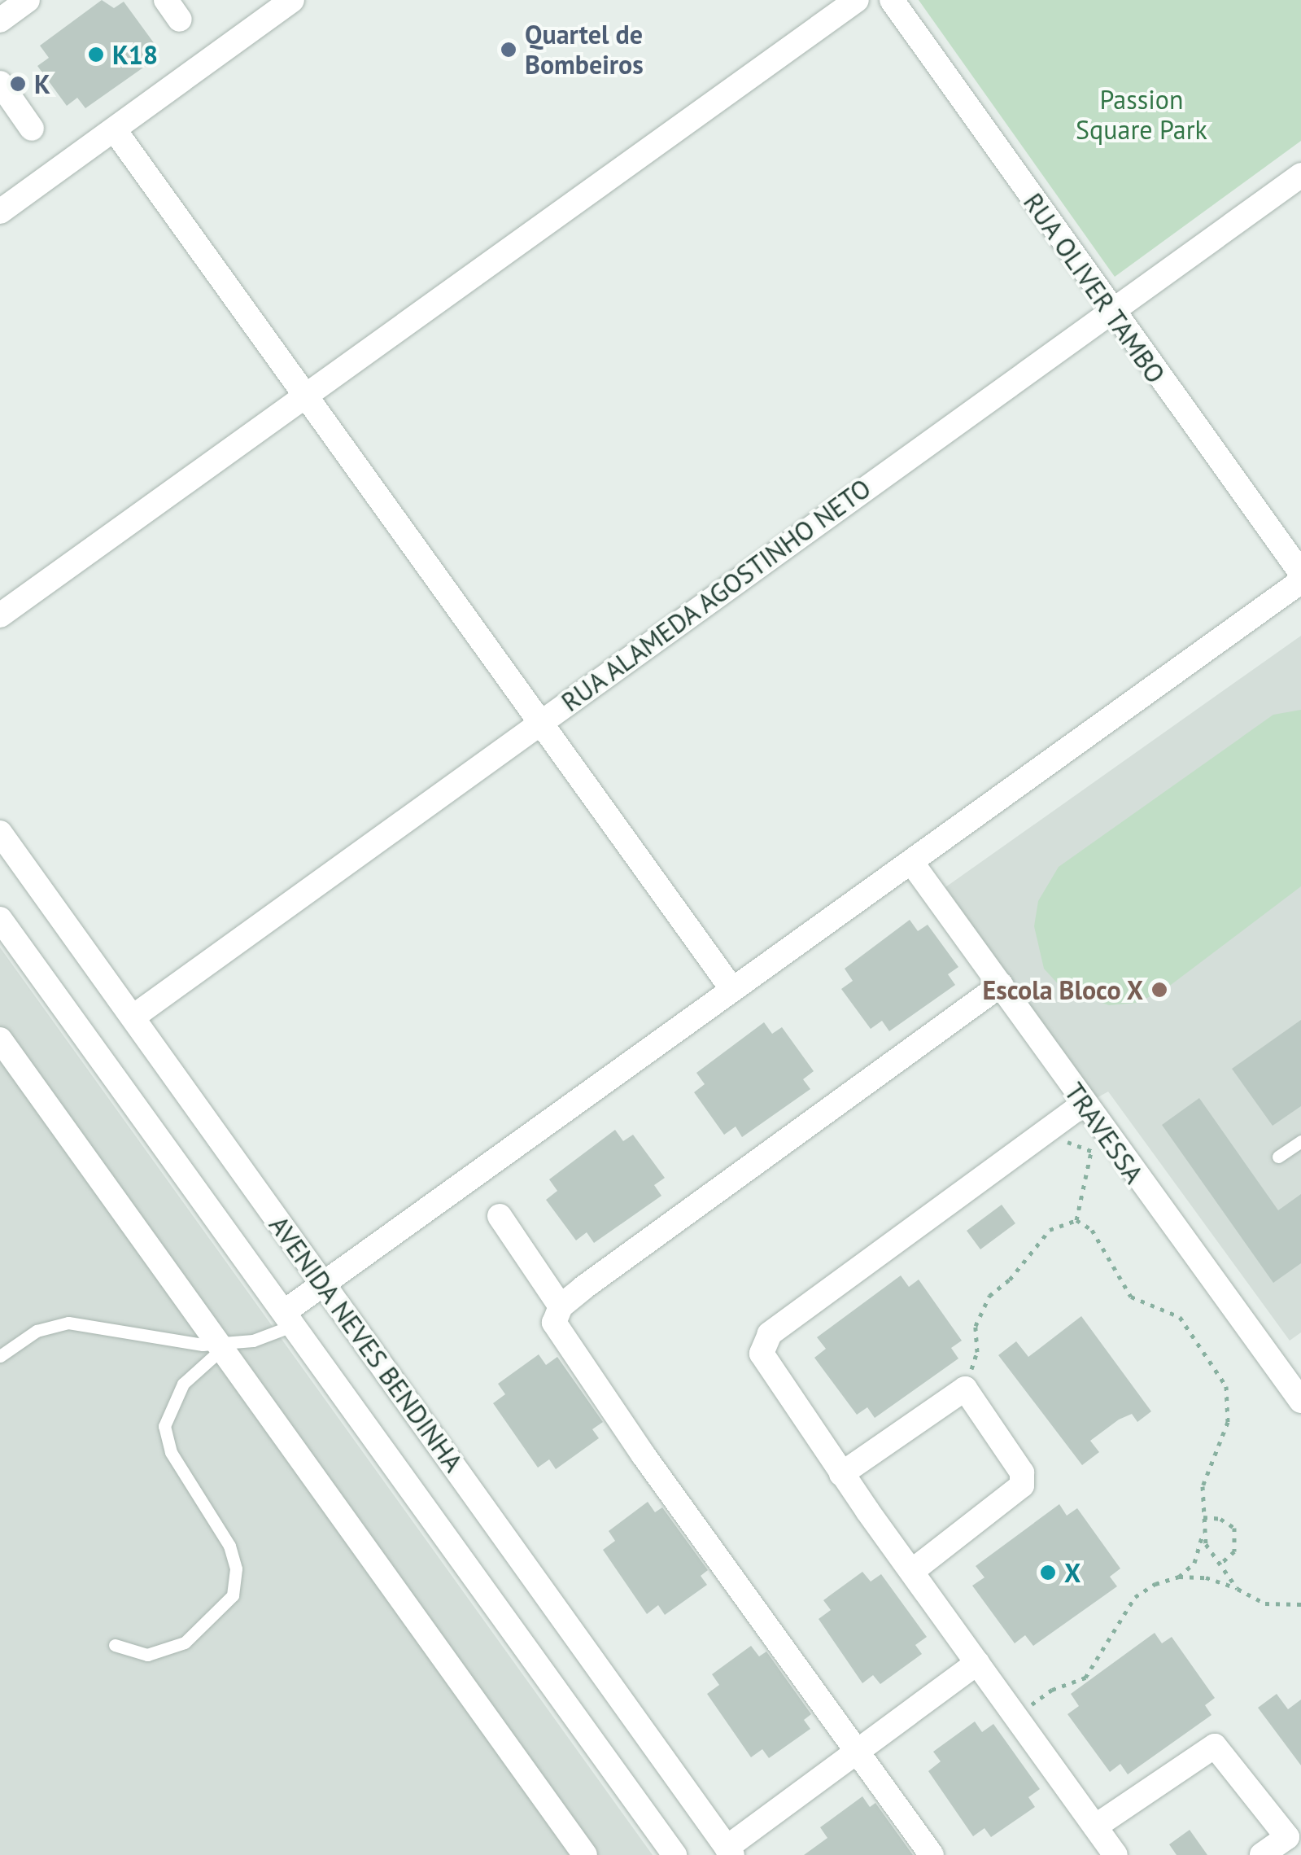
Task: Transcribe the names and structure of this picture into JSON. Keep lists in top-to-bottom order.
{
  "streets": {
    "street": [
      "RUA OLIVER TAMBO",
      "RUA ALAMEDA AGOSTINHO NETO",
      "TRAVESSA",
      "AVENIDA NEVES BENDINHA"
    ]
  },
  "crossings": [
    ["RUA OLIVER TAMBO", "RUA ALAMEDA AGOSTINHO NETO"],
    ["RUA ALAMEDA AGOSTINHO NETO", "AVENIDA NEVES BENDINHA"]
  ],
  "parks": ["Passion Square Park"],
  "places": [
    "Quartel de Bombeiros",
    "K18",
    "K",
    "Escola Bloco X",
    "X"
  ]
}
